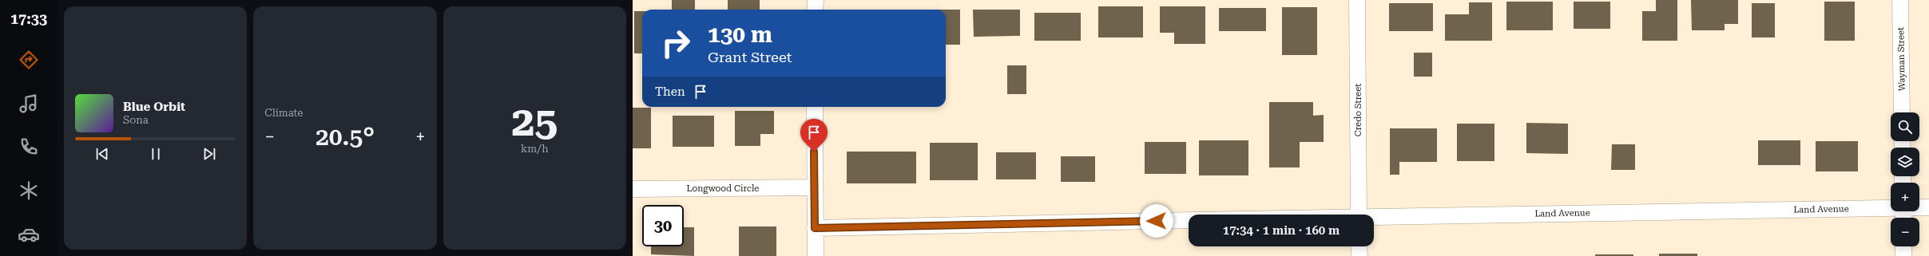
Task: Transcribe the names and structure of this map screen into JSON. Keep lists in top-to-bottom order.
{
  "streets": {
    "street": [
      "Wayman Street",
      "Credo Street",
      "Longwood Circle",
      "Land Avenue"
    ]
  },
  "page": {
    "tabs": "17:33",
    "tile": [
      "Climate",
      ["25", "km/h"]
    ],
    "turn": ["130 m", "Grant Street"],
    "then": "Then",
    "song": ["Blue Orbit", "Sona"],
    "map_buttons": ["+", "−"],
    "heat": ["−", "20.5°", "+"],
    "limit": "30",
    "trip": "17:34 · 1 min · 160 m"
  }
}
